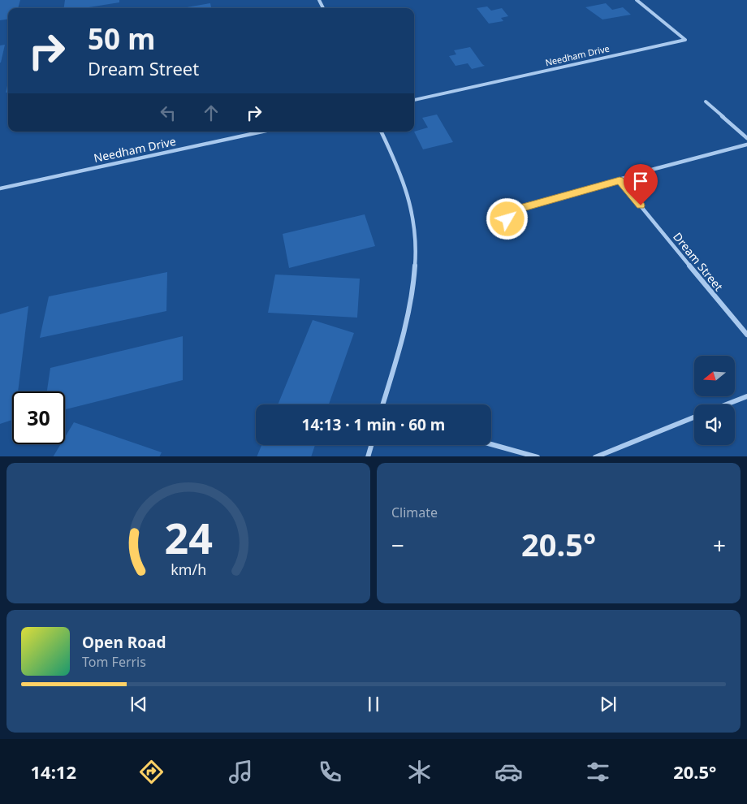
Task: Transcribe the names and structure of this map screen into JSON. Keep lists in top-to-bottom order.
{
  "streets": {
    "street": ["Needham Drive", "Dream Street"]
  },
  "north": "left",
  "page": {
    "turn": ["50 m", "Dream Street"],
    "limit": "30",
    "trip": "14:13 · 1 min · 60 m",
    "tile": "Climate",
    "heat": ["−", "20.5°", "+"],
    "song": ["Open Road", "Tom Ferris"],
    "tabs": ["14:12", "20.5°"],
    "gauge": ["24", "km/h"]
  }
}
